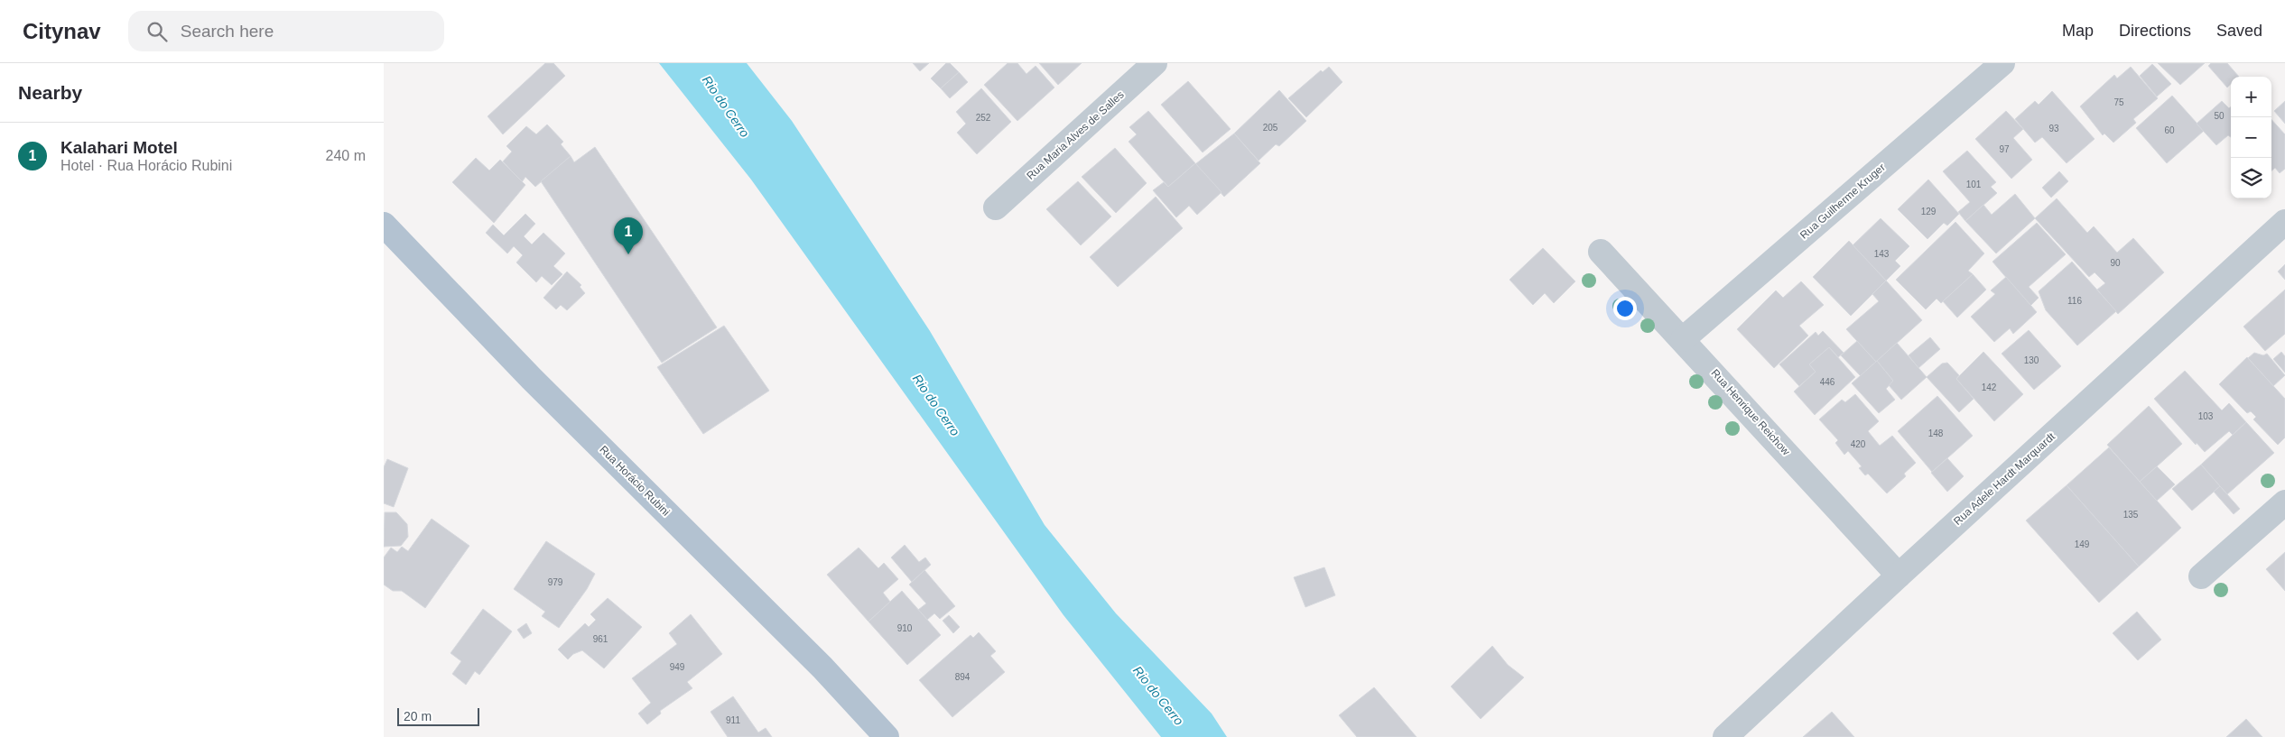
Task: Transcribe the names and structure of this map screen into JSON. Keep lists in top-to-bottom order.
{
  "streets": {
    "main road": ["Rua Horácio Rubini"],
    "street": [
      "Rua Maria Alves de Salles",
      "Rua Guilherme Kruger",
      "Rua Henrique Reichow",
      "Rua Adele Hardt Marquardt"
    ]
  },
  "crossings": [
    ["Rua Guilherme Kruger", "Rua Henrique Reichow"],
    ["Rua Henrique Reichow", "Rua Adele Hardt Marquardt"]
  ],
  "water": ["Rio do Cerro"],
  "house_numbers": [
    "75",
    "50",
    "252",
    "205",
    "93",
    "60",
    "97",
    "101",
    "129",
    "143",
    "90",
    "116",
    "130",
    "446",
    "142",
    "103",
    "148",
    "420",
    "135",
    "149",
    "979",
    "910",
    "961",
    "949",
    "894",
    "911"
  ],
  "scale_bar": "20 m",
  "page": {
    "header": "Citynav",
    "search": "Search here",
    "nav": ["Map", "Directions", "Saved"],
    "heading": "Nearby",
    "map_buttons": ["+", "−"],
    "list": [
      {
        "mark": "1",
        "name": "Kalahari Motel",
        "note": "Hotel · Rua Horácio Rubini",
        "value": "240 m"
      }
    ],
    "pins": "1",
    "scale": "20 m"
  }
}
